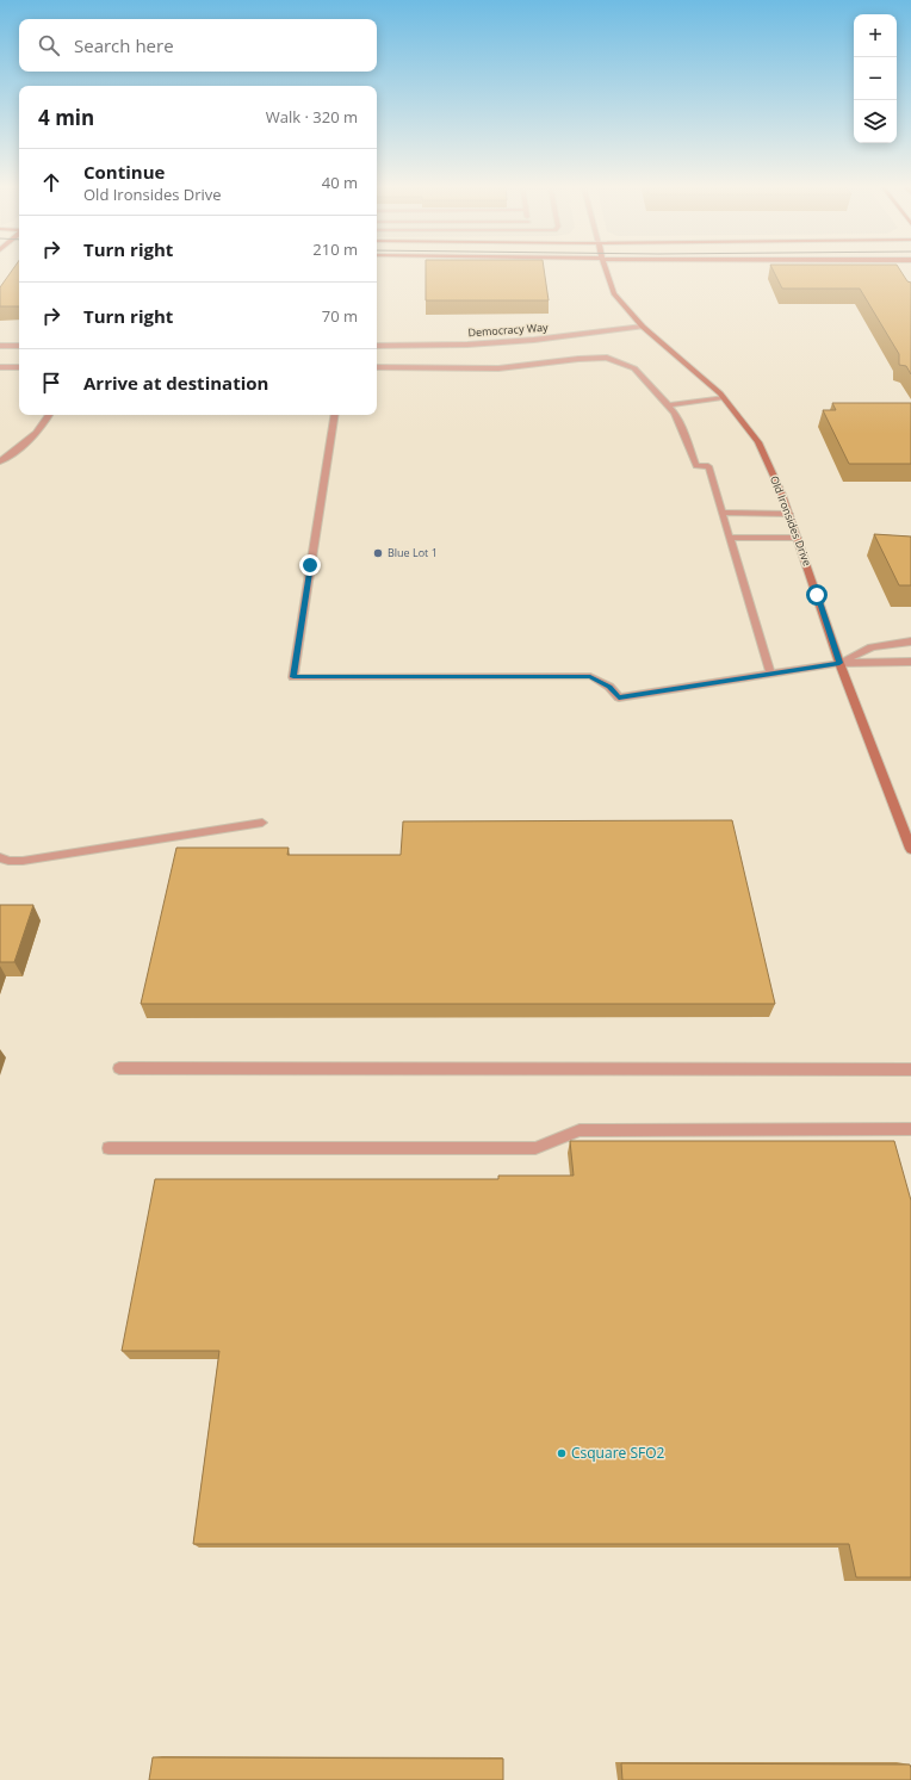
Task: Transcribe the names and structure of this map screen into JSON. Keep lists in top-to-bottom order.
{
  "streets": {
    "main road": ["Old Ironsides Drive"],
    "street": ["Democracy Way"]
  },
  "crossings": [
    ["Democracy Way", "Old Ironsides Drive"]
  ],
  "places": ["Blue Lot 1", "Csquare SFO2"],
  "page": {
    "map_buttons": ["+", "−"],
    "search": "Search here",
    "heading": ["4 min", "Walk · 320 m"],
    "list": [
      ["Continue", "Old Ironsides Drive", "40 m"],
      ["Turn right", "210 m"],
      ["Turn right", "70 m"],
      "Arrive at destination"
    ]
  }
}
